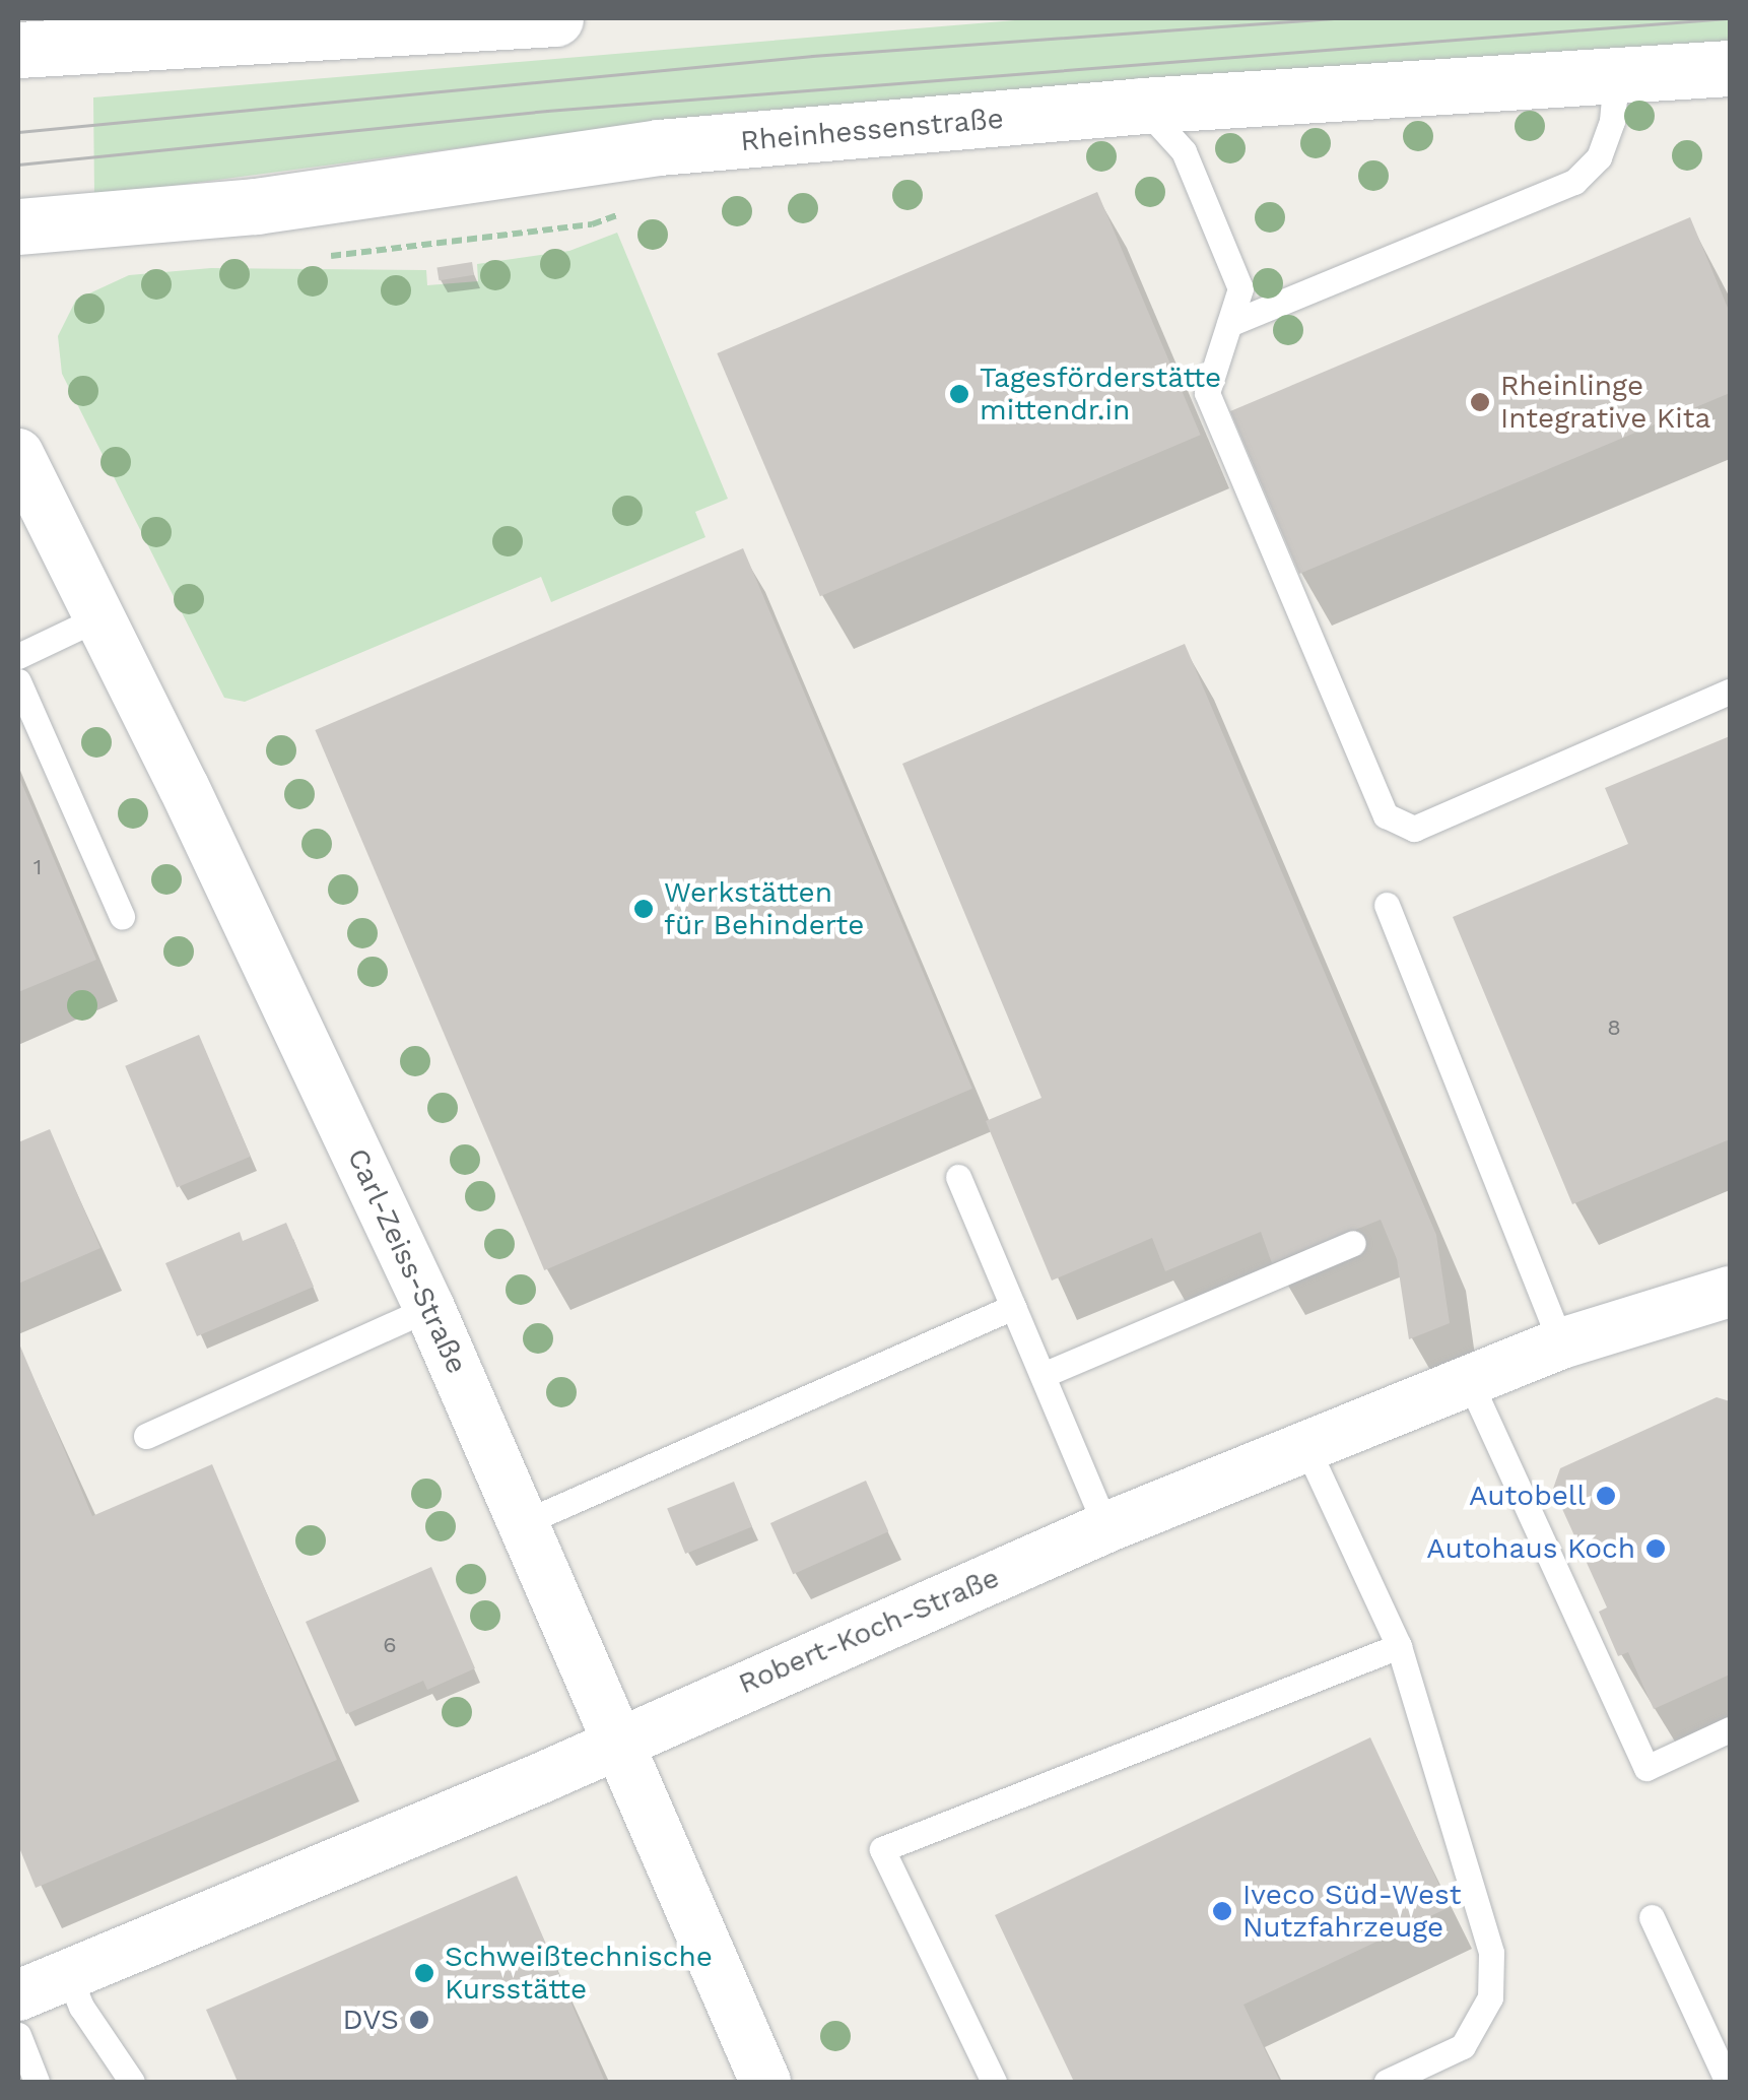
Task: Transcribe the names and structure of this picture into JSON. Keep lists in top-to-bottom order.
{
  "streets": {
    "main road": ["Rheinhessenstraße"],
    "street": ["Carl-Zeiss-Straße", "Robert-Koch-Straße"]
  },
  "crossings": [
    ["Carl-Zeiss-Straße", "Robert-Koch-Straße"]
  ],
  "places": [
    "Tagesförderstätte mittendr.in",
    "Rheinlinge Integrative Kita",
    "Werkstätten für Behinderte",
    "Autobell",
    "Autohaus Koch",
    "Iveco Süd-West Nutzfahrzeuge",
    "Schweißtechnische Kursstätte",
    "DVS"
  ],
  "house_numbers": ["1", "8", "6"]
}
